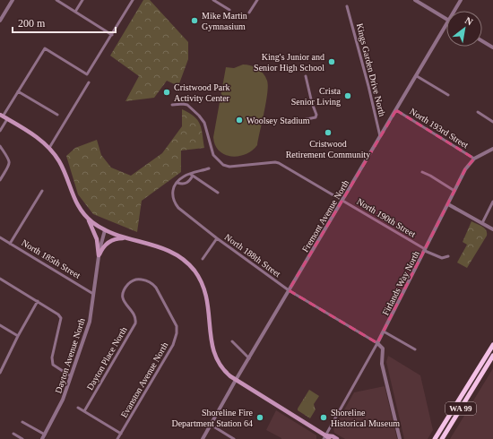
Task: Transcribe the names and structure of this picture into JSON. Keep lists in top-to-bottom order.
{
  "streets": {
    "highway": ["WA 99"],
    "street": [
      "Kings Garden Drive North",
      "North 193rd Street",
      "Fremont Avenue North",
      "North 190th Street",
      "North 188th Street",
      "North 185th Street",
      "Firlands Way North",
      "Dayton Avenue North",
      "Dayton Place North",
      "Evanston Avenue North"
    ]
  },
  "crossings": [
    ["Kings Garden Drive North", "Fremont Avenue North"],
    ["North 193rd Street", "Fremont Avenue North"],
    ["North 193rd Street", "Firlands Way North"],
    ["Fremont Avenue North", "North 190th Street"],
    ["Fremont Avenue North", "North 188th Street"],
    ["North 190th Street", "Firlands Way North"],
    ["North 188th Street", "Firlands Way North"],
    ["North 185th Street", "Dayton Avenue North"],
    ["Dayton Place North", "Evanston Avenue North"]
  ],
  "places": [
    "Mike Martin Gymnasium",
    "King's Junior and Senior High School",
    "Cristwood Park Activity Center",
    "Crista Senior Living",
    "Woolsey Stadium",
    "Cristwood Retirement Community",
    "Shoreline Fire Department Station 64",
    "Shoreline Historical Museum"
  ],
  "scale_bar": "200 m",
  "north": "top right"
}
